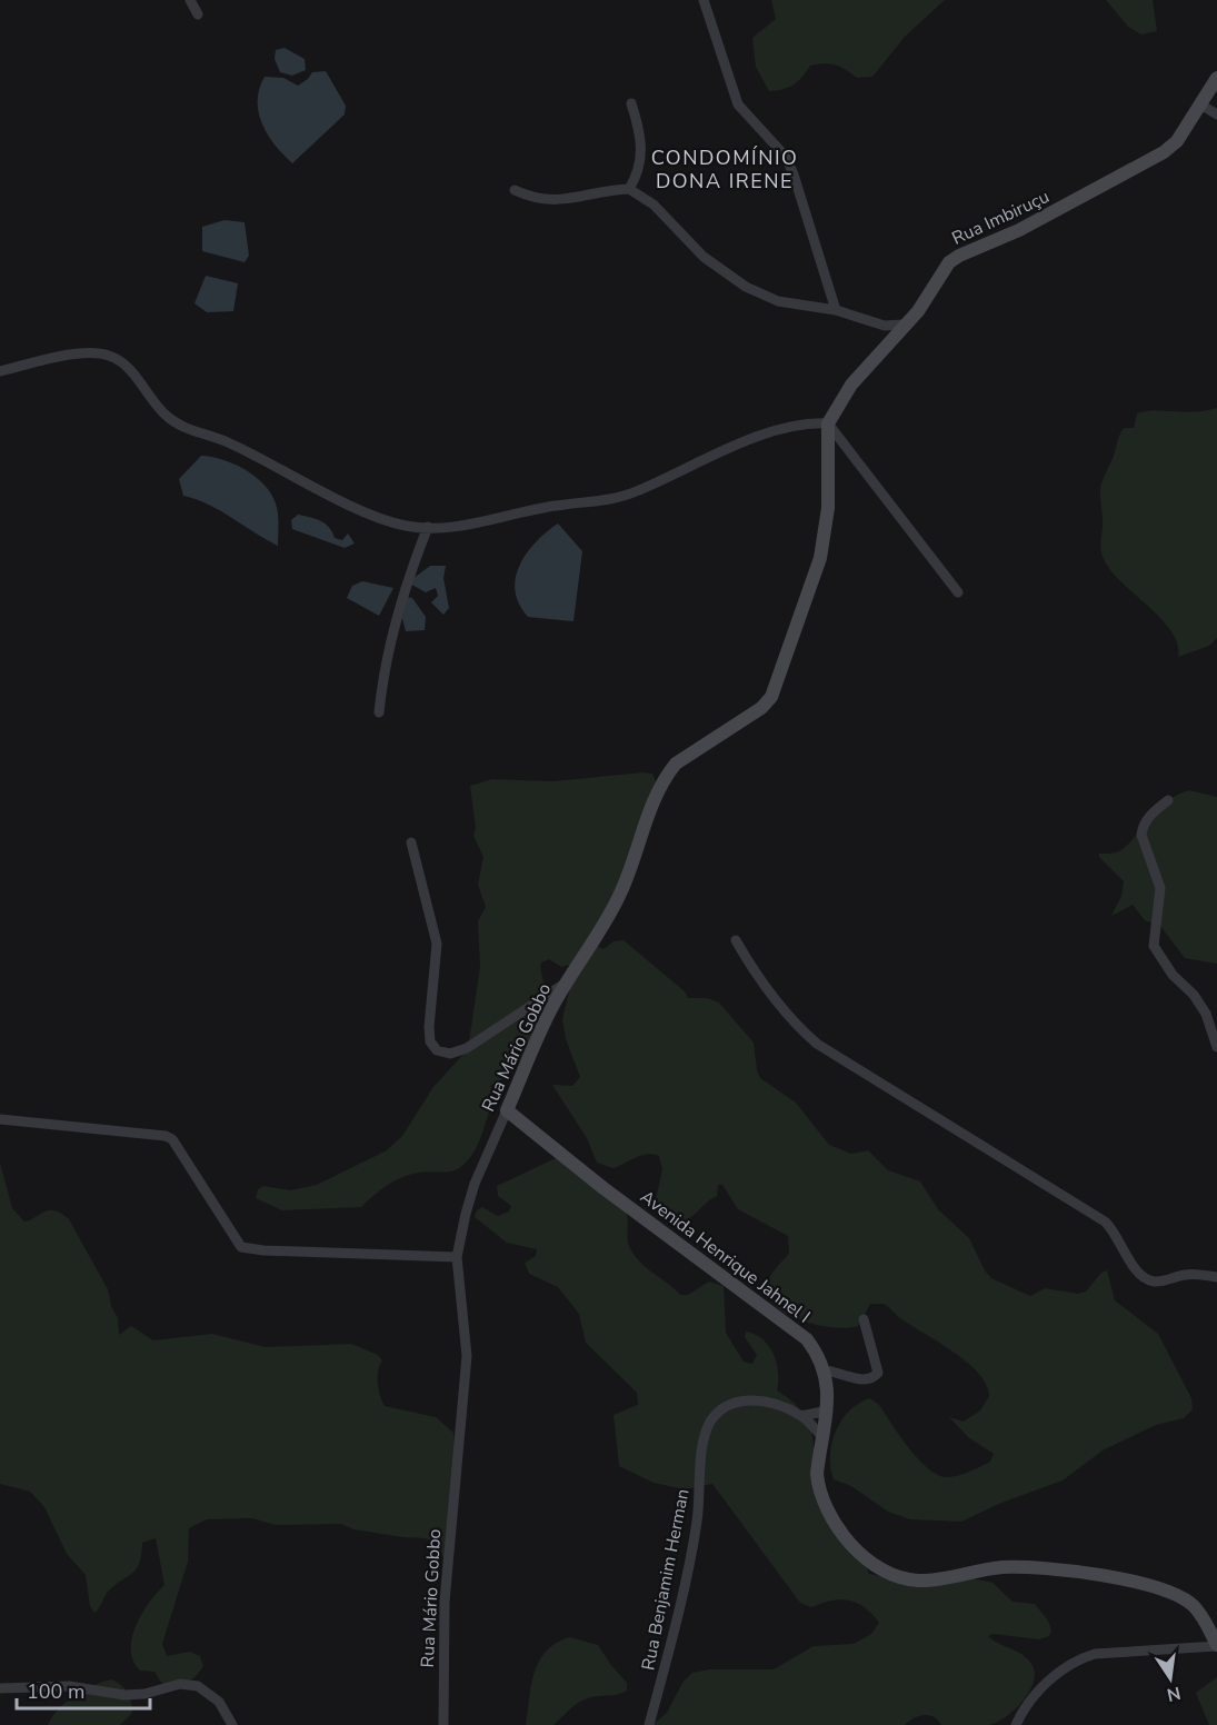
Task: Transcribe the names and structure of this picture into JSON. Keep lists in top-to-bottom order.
{
  "streets": {
    "street": [
      "Rua Imbiruçu",
      "Rua Mário Gobbo",
      "Avenida Henrique Jahnel I",
      "Rua Benjamim Herman"
    ]
  },
  "crossings": [
    ["Rua Imbiruçu", "Rua Mário Gobbo"],
    ["Rua Mário Gobbo", "Avenida Henrique Jahnel I"]
  ],
  "districts": ["CONDOMÍNIO DONA IRENE"],
  "scale_bar": "100 m",
  "north": "bottom"
}
